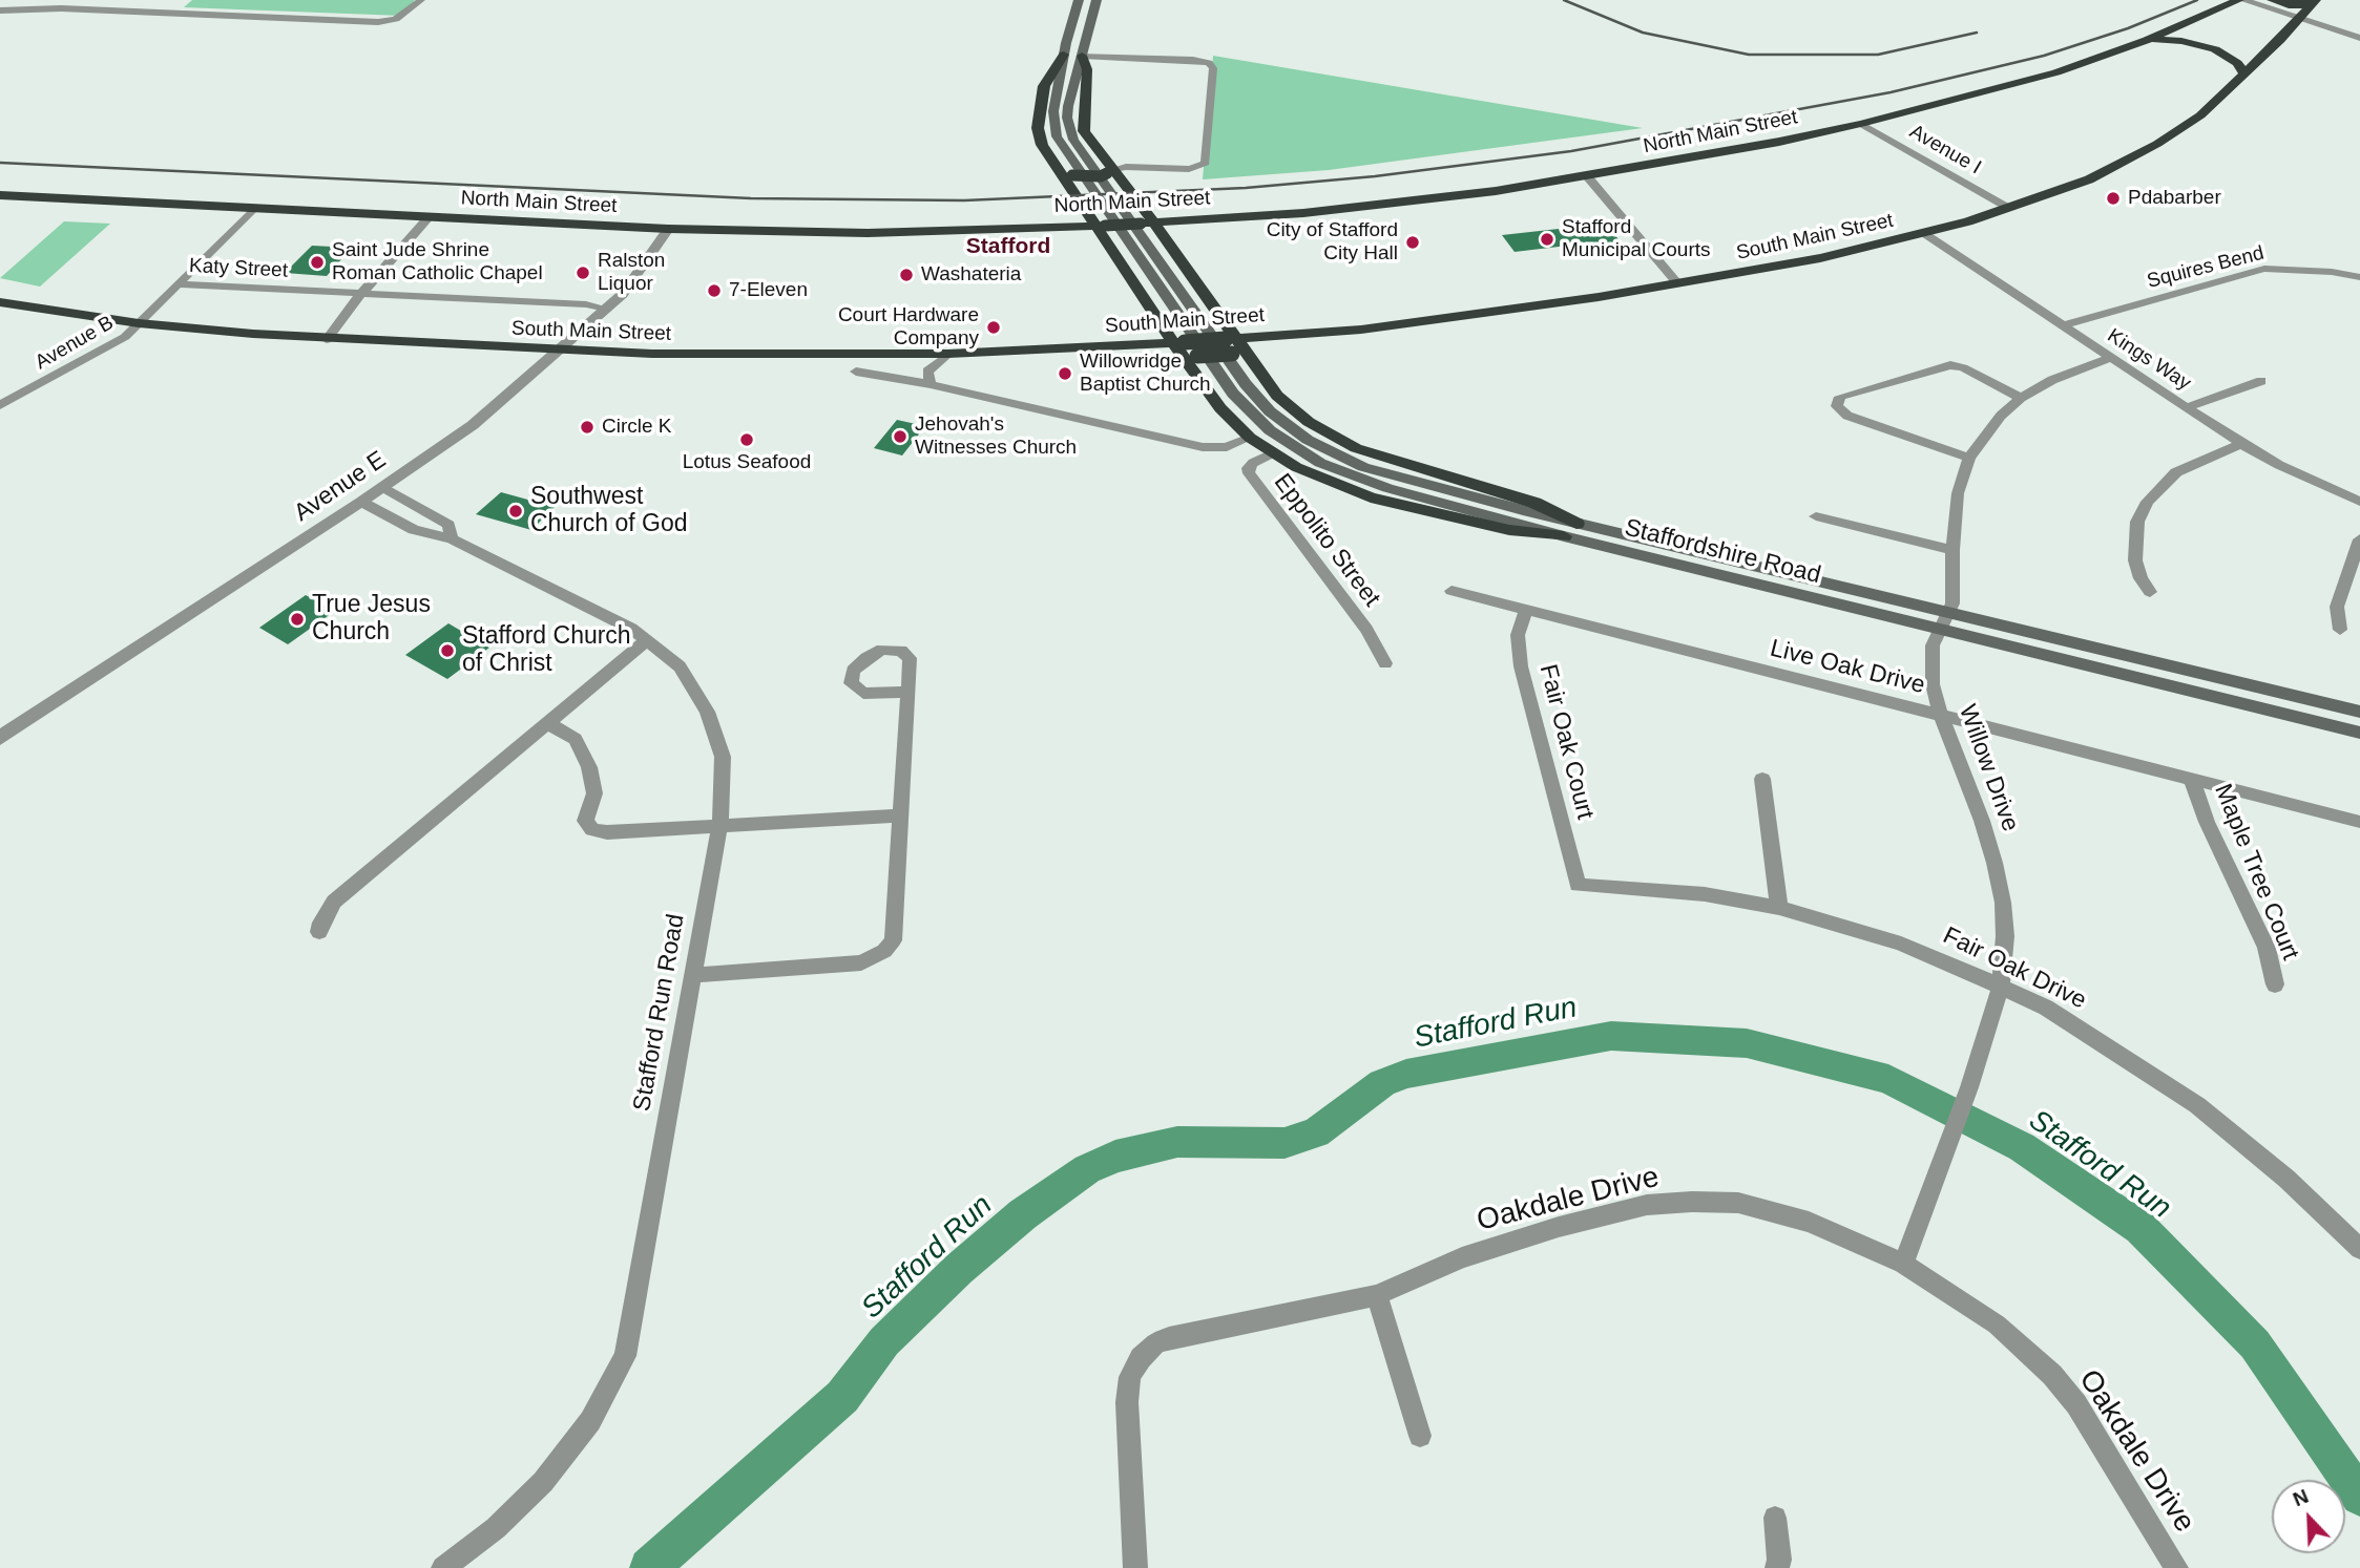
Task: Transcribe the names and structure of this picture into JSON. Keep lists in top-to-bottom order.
{
  "streets": {
    "highway": ["North Main Street", "South Main Street"],
    "main road": ["Staffordshire Road"],
    "street": [
      "Avenue I",
      "Squires Bend",
      "Katy Street",
      "Avenue B",
      "Kings Way",
      "Avenue E",
      "Eppolito Street",
      "Live Oak Drive",
      "Fair Oak Court",
      "Willow Drive",
      "Maple Tree Court",
      "Fair Oak Drive",
      "Stafford Run Road",
      "Oakdale Drive"
    ]
  },
  "crossings": [
    ["North Main Street", "Avenue I"],
    ["North Main Street", "Avenue B"],
    ["North Main Street", "Avenue E"],
    ["Avenue I", "South Main Street"],
    ["South Main Street", "Avenue B"],
    ["South Main Street", "Kings Way"],
    ["South Main Street", "Avenue E"],
    ["Squires Bend", "Kings Way"],
    ["Katy Street", "Avenue B"],
    ["Katy Street", "Avenue E"],
    ["Kings Way", "Willow Drive"],
    ["Avenue E", "Stafford Run Road"],
    ["Staffordshire Road", "Willow Drive"],
    ["Live Oak Drive", "Fair Oak Court"],
    ["Live Oak Drive", "Willow Drive"],
    ["Live Oak Drive", "Maple Tree Court"],
    ["Fair Oak Court", "Fair Oak Drive"],
    ["Willow Drive", "Fair Oak Drive"],
    ["Willow Drive", "Oakdale Drive"]
  ],
  "districts": ["Stafford"],
  "water": ["Stafford Run"],
  "places": [
    "Pdabarber",
    "Stafford Municipal Courts",
    "City of Stafford City Hall",
    "Saint Jude Shrine Roman Catholic Chapel",
    "Ralston Liquor",
    "Washateria",
    "7-Eleven",
    "Court Hardware Company",
    "Willowridge Baptist Church",
    "Circle K",
    "Jehovah's Witnesses Church",
    "Lotus Seafood",
    "Southwest Church of God",
    "True Jesus Church",
    "Stafford Church of Christ"
  ],
  "north": "top left"
}
